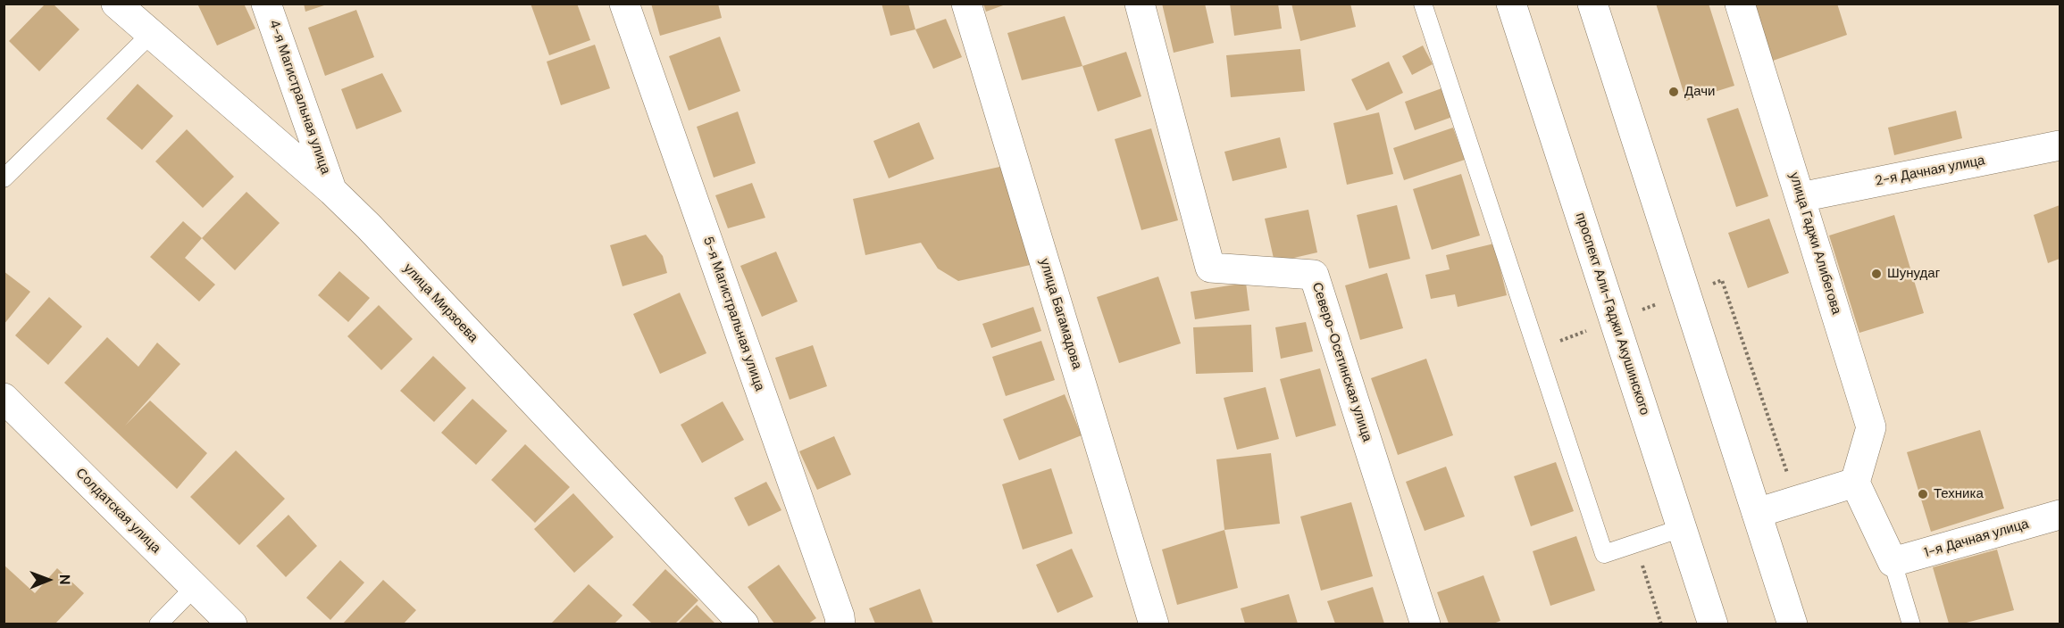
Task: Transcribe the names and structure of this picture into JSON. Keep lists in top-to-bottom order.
{
  "streets": {
    "street": [
      "4-я Магистральная улица",
      "2-я Дачная улица",
      "улица Гаджи Алибегова",
      "улица Мирзоева",
      "5-я Магистральная улица",
      "улица Багамадова",
      "проспект Али-Гаджи Акушинского",
      "Северо-Осетинская улица",
      "Солдатская улица",
      "1-я Дачная улица"
    ]
  },
  "crossings": [
    ["4-я Магистральная улица", "улица Мирзоева"],
    ["2-я Дачная улица", "улица Гаджи Алибегова"]
  ],
  "places": ["Дачи", "Шунудаг", "Техника"],
  "north": "right"
}
